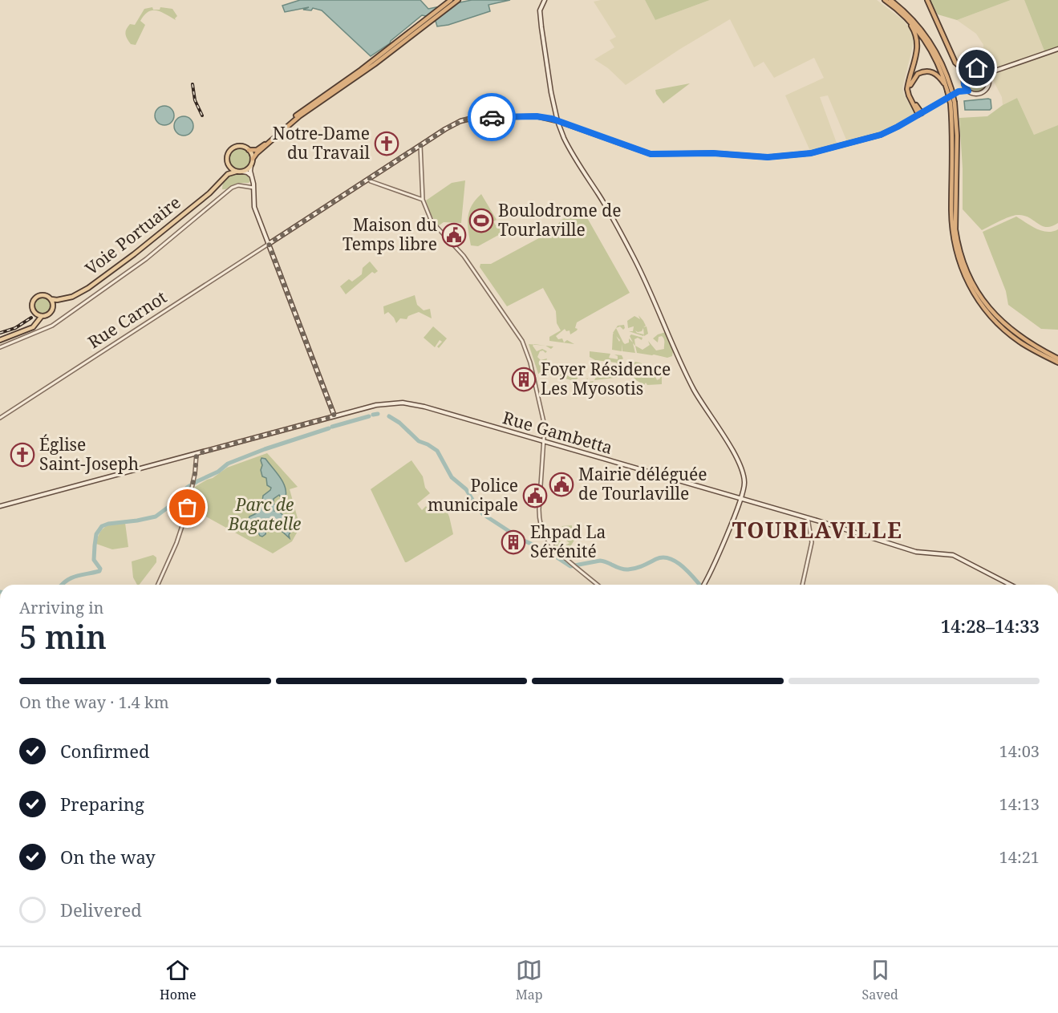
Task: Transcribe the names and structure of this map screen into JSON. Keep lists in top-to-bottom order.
{
  "streets": {
    "main road": ["Voie Portuaire", "Rue Gambetta"],
    "street": ["Rue Carnot"]
  },
  "districts": ["TOURLAVILLE"],
  "parks": ["Parc de Bagatelle"],
  "places": {
    "church": ["Notre-Dame du Travail", "Église Saint-Joseph"],
    "sports": ["Boulodrome de Tourlaville"],
    "public building": ["Maison du Temps libre", "Mairie déléguée de Tourlaville", "Police municipale"],
    "building": ["Foyer Résidence Les Myosotis", "Ehpad La Sérénité"]
  },
  "page": {
    "heading": ["5 min", "Arriving in", "14:28–14:33"],
    "bar": "On the way · 1.4 km",
    "list": [
      ["Confirmed", "14:03"],
      ["Preparing", "14:13"],
      ["On the way", "14:21"],
      "Delivered"
    ],
    "tabs": ["Home", "Map", "Saved"]
  }
}
